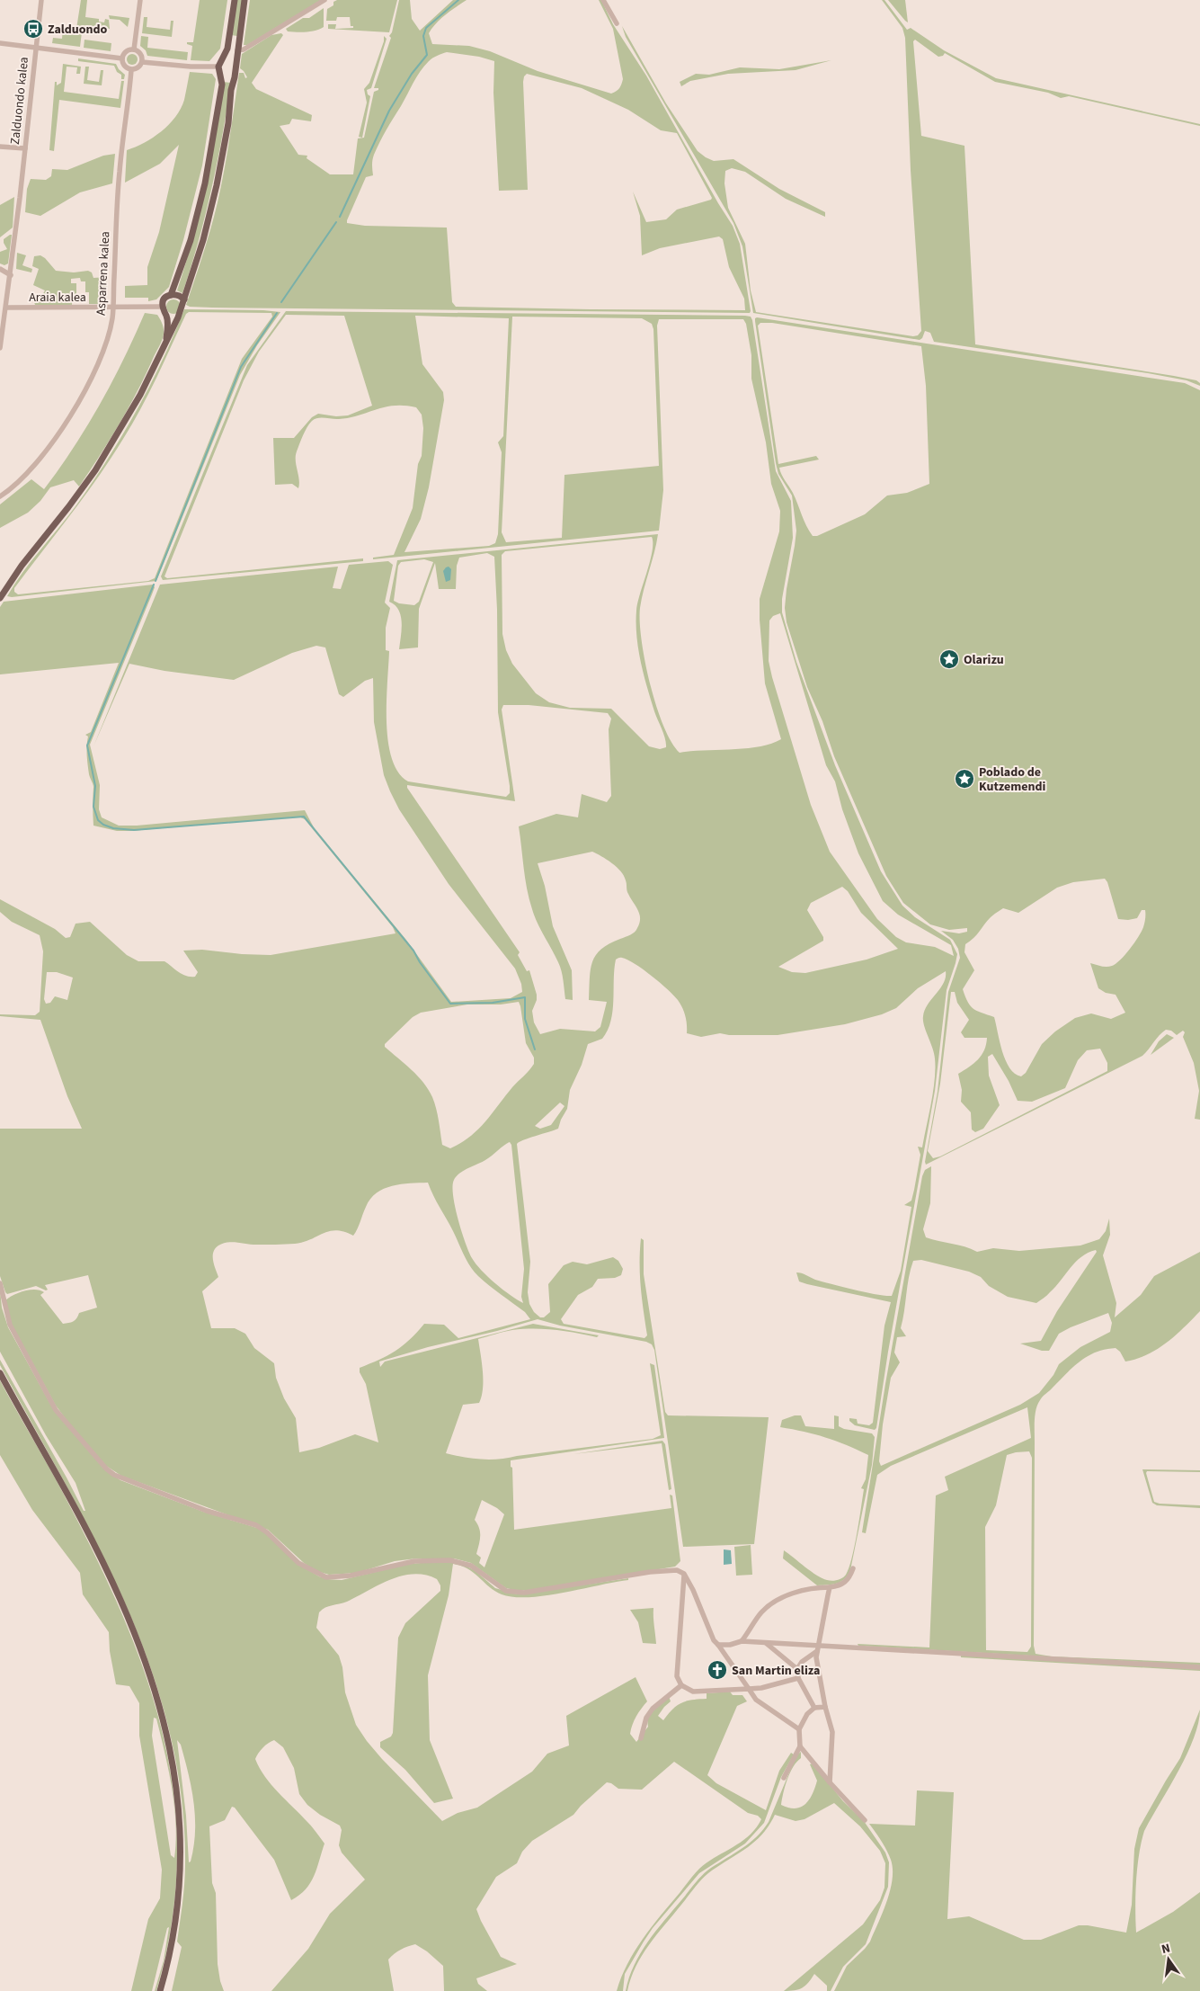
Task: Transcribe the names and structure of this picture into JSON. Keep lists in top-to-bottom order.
{
  "streets": {
    "street": ["Zalduondo kalea", "Asparrena kalea", "Araia kalea"]
  },
  "crossings": [
    ["Zalduondo kalea", "Araia kalea"],
    ["Asparrena kalea", "Araia kalea"]
  ],
  "places": {
    "bus stop": ["Zalduondo"],
    "place": ["Olarizu", "Poblado de Kutzemendi"],
    "church": ["San Martin eliza"]
  },
  "north": "top"
}
